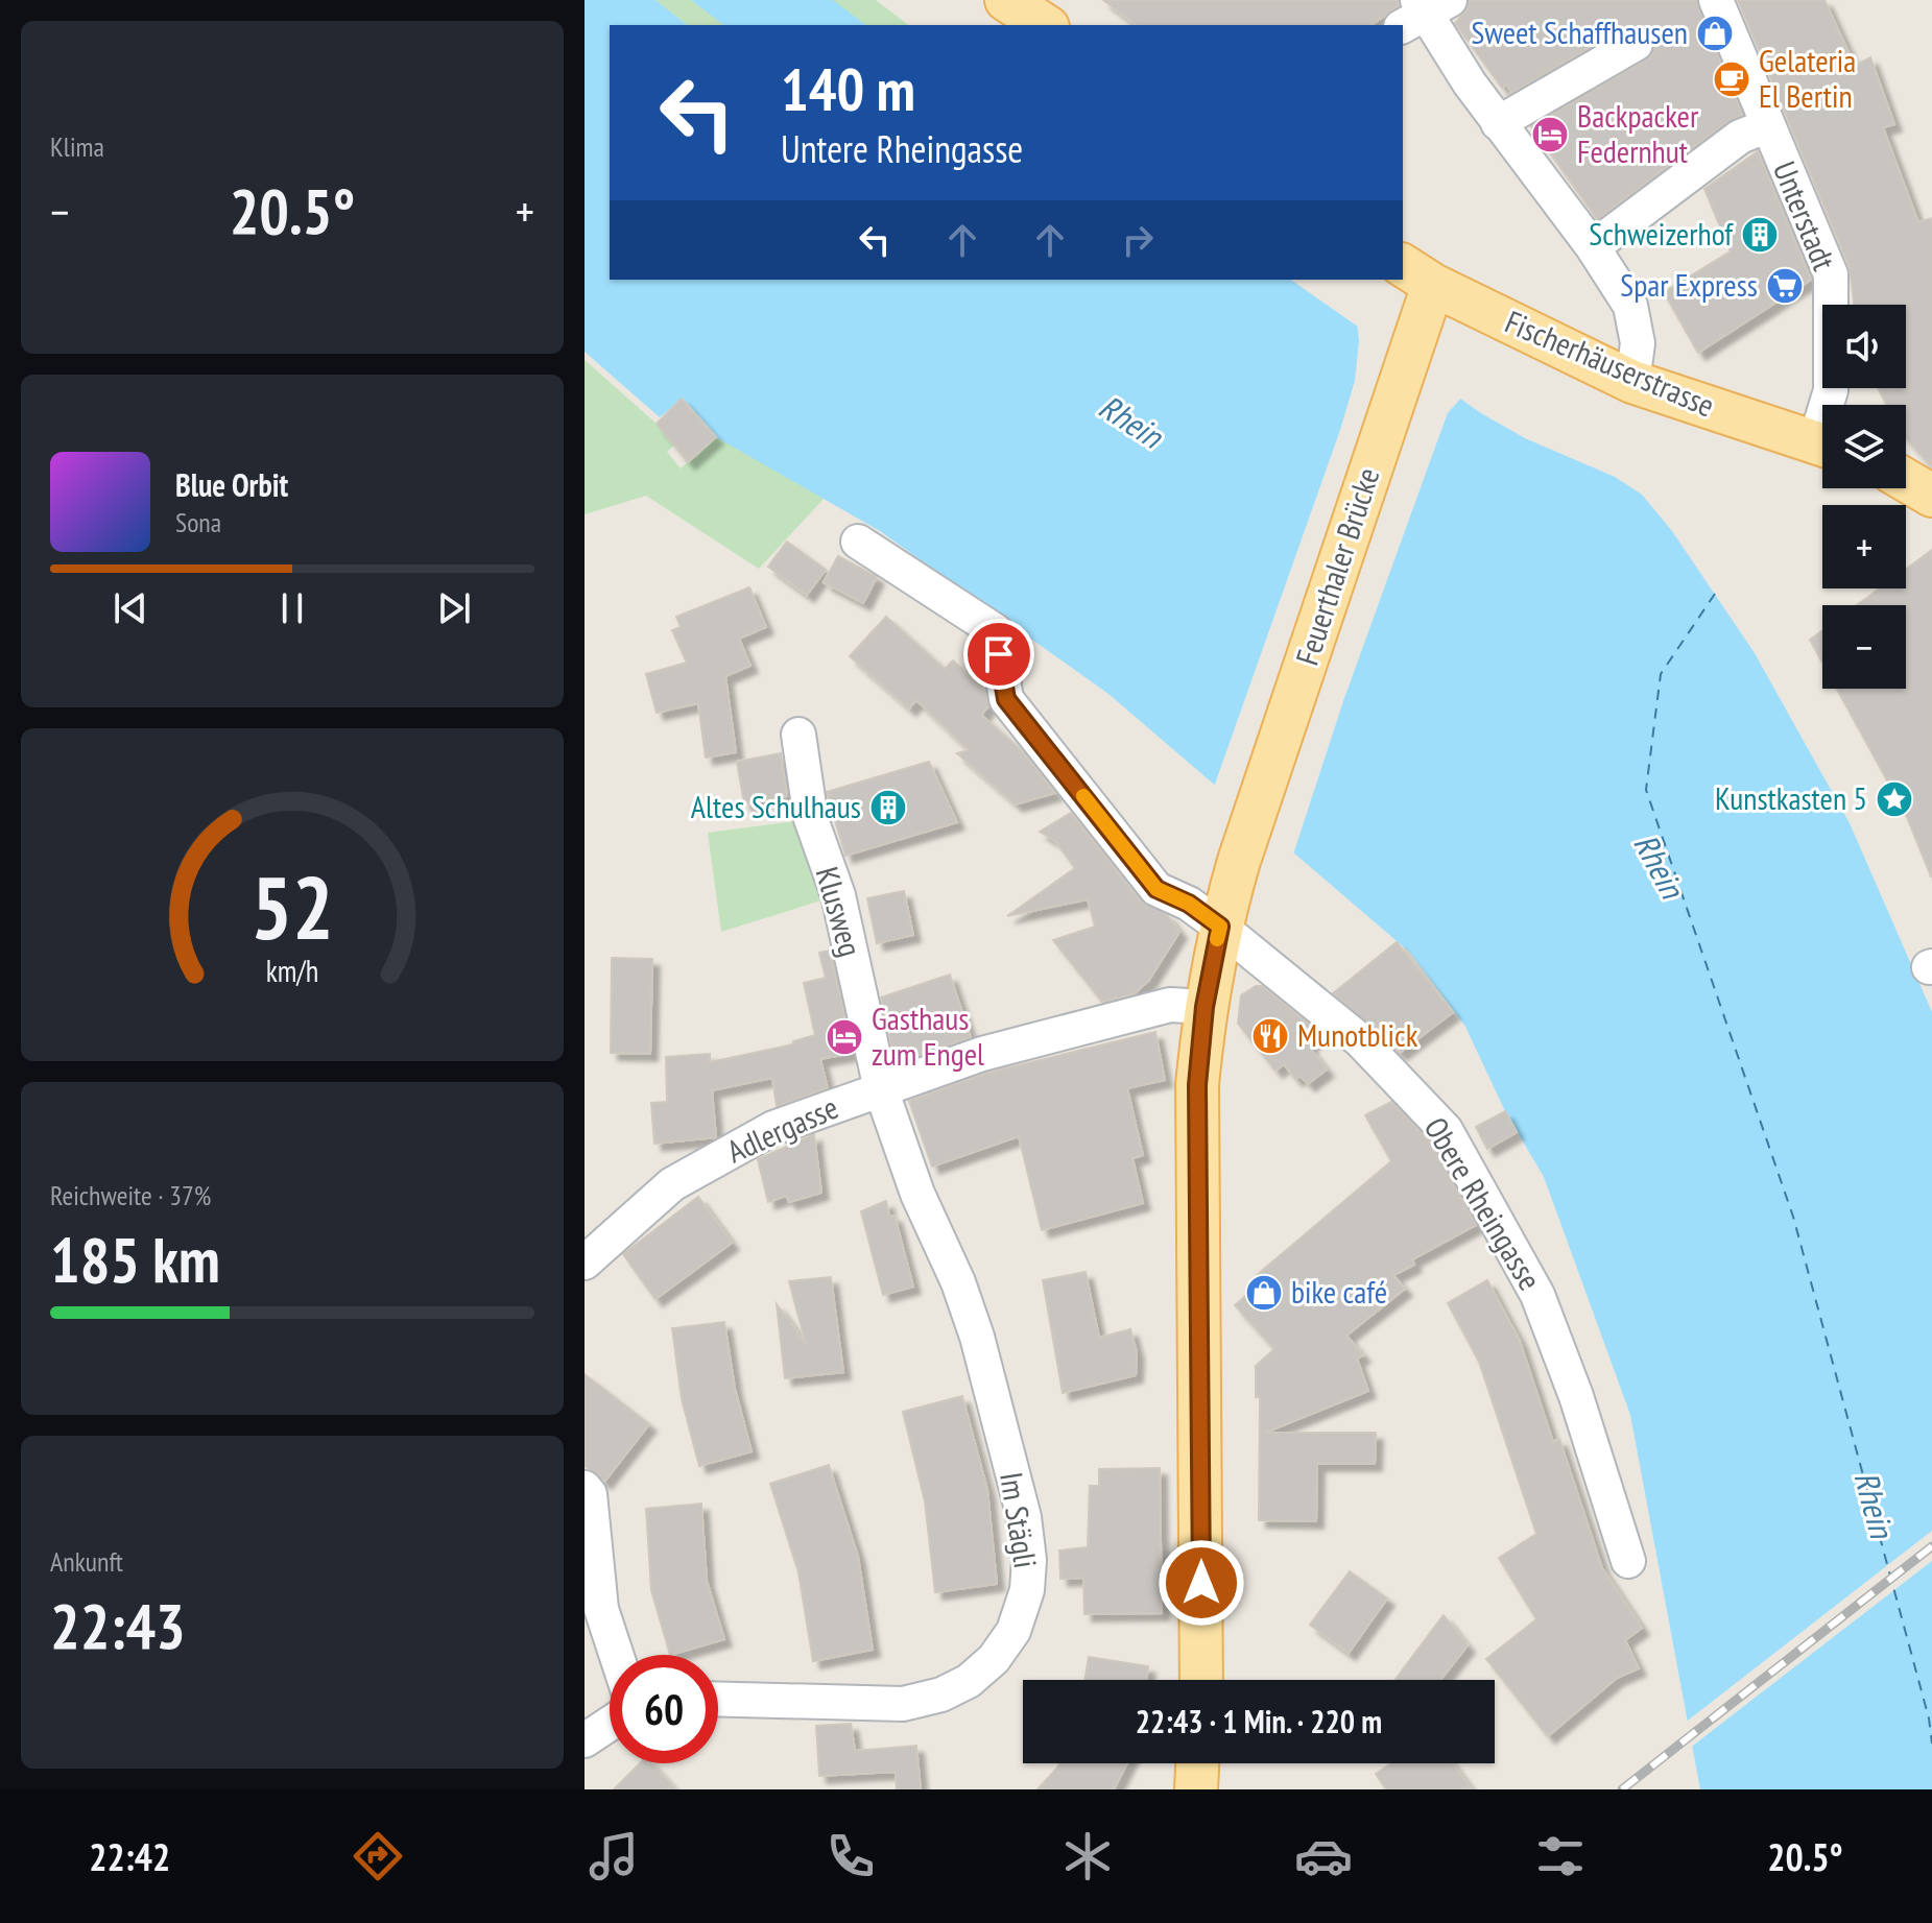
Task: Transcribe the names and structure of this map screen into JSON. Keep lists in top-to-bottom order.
{
  "streets": {
    "main road": ["Fischerhäuserstrasse", "Feuerthaler Brücke"],
    "street": [
      "Unterstadt",
      "Klusweg",
      "Adlergasse",
      "Obere Rheingasse",
      "Im Stägli"
    ]
  },
  "crossings": [
    ["Fischerhäuserstrasse", "Feuerthaler Brücke"],
    ["Feuerthaler Brücke", "Adlergasse"],
    ["Feuerthaler Brücke", "Obere Rheingasse"],
    ["Klusweg", "Adlergasse"],
    ["Klusweg", "Im Stägli"],
    ["Adlergasse", "Im Stägli"]
  ],
  "water": ["Rhein"],
  "places": {
    "shop": ["Sweet Schaffhausen", "bike café"],
    "cafe": ["Gelateria El Bertin"],
    "hotel": ["Backpacker Federnhut", "Gasthaus zum Engel"],
    "building": ["Schweizerhof", "Altes Schulhaus"],
    "supermarket": ["Spar Express"],
    "place": ["Kunstkasten 5"],
    "restaurant": ["Munotblick"]
  },
  "page": {
    "tile": [
      "Klima",
      ["Reichweite · 37%", "185 km"],
      ["Ankunft", "22:43"]
    ],
    "turn": ["140 m", "Untere Rheingasse"],
    "heat": ["−", "20.5°", "+"],
    "map_buttons": ["+", "−"],
    "song": ["Blue Orbit", "Sona"],
    "limit": "60",
    "trip": "22:43 · 1 Min. · 220 m",
    "tabs": ["22:42", "20.5°"],
    "gauge": ["52", "km/h"]
  }
}
